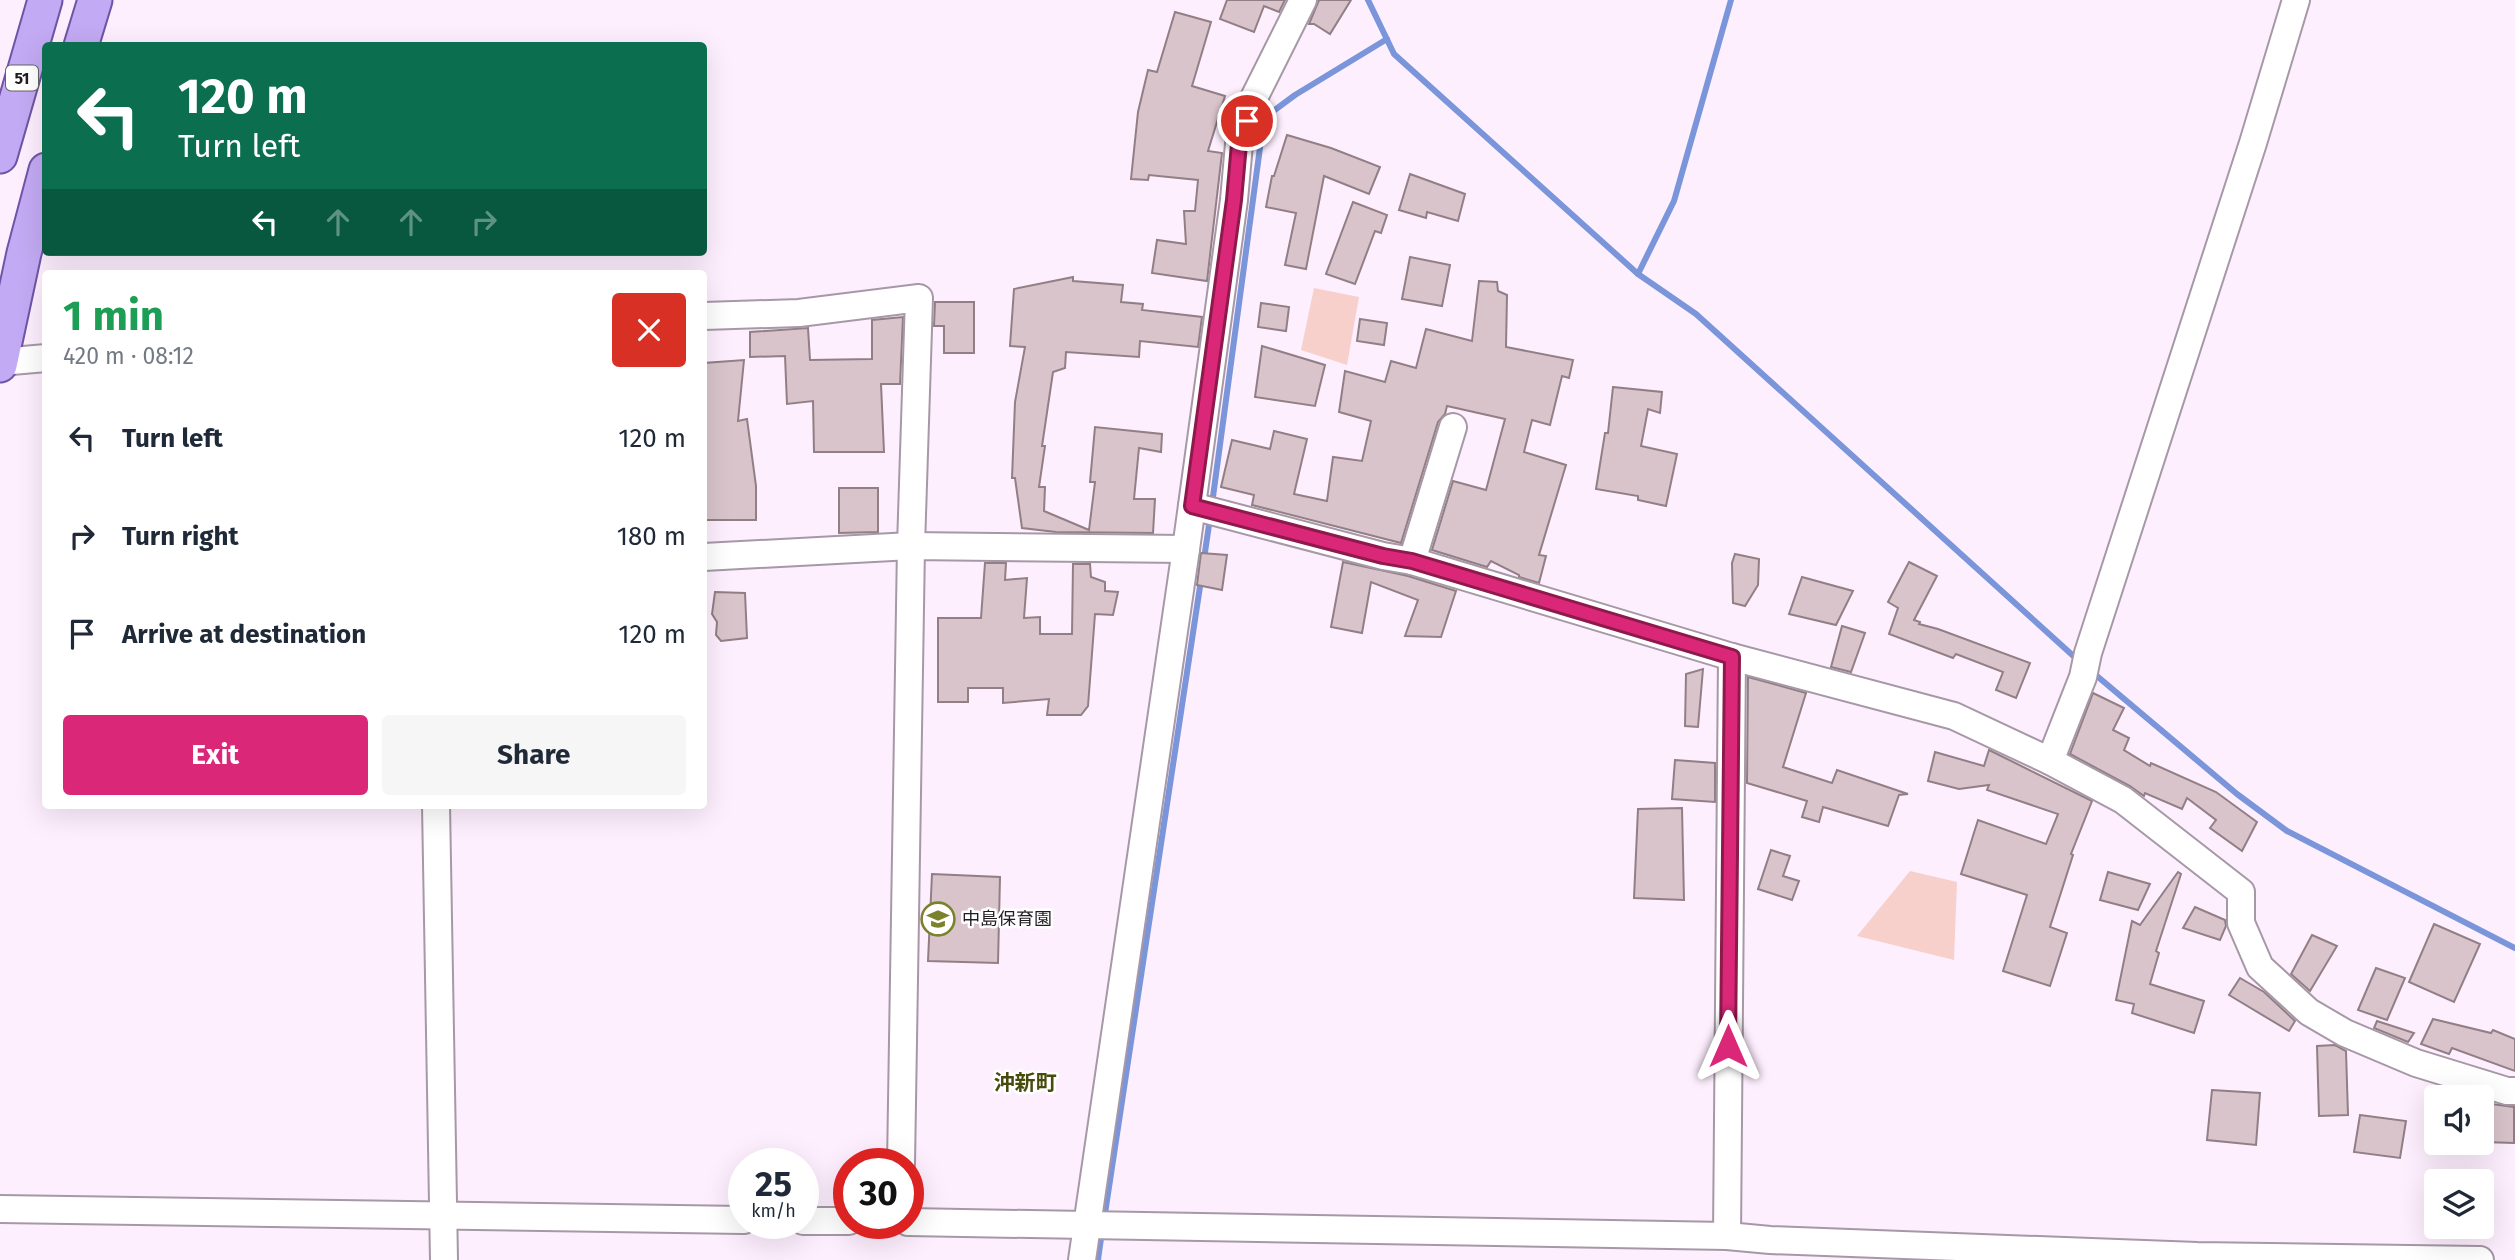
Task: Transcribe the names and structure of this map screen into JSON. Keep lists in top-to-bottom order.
{
  "streets": {
    "main road": ["51"]
  },
  "districts": ["沖新町"],
  "places": {
    "school or university": ["中島保育園"]
  },
  "page": {
    "turn": ["120 m", "Turn left"],
    "heading": ["1 min", "420 m · 08:12"],
    "list": [
      {
        "name": "Turn left",
        "value": "120 m"
      },
      {
        "name": "Turn right",
        "value": "180 m"
      },
      {
        "name": "Arrive at destination",
        "value": "120 m"
      }
    ],
    "buttons": ["Exit", "Share"],
    "speed": "25 km/h",
    "limit": "30"
  }
}
